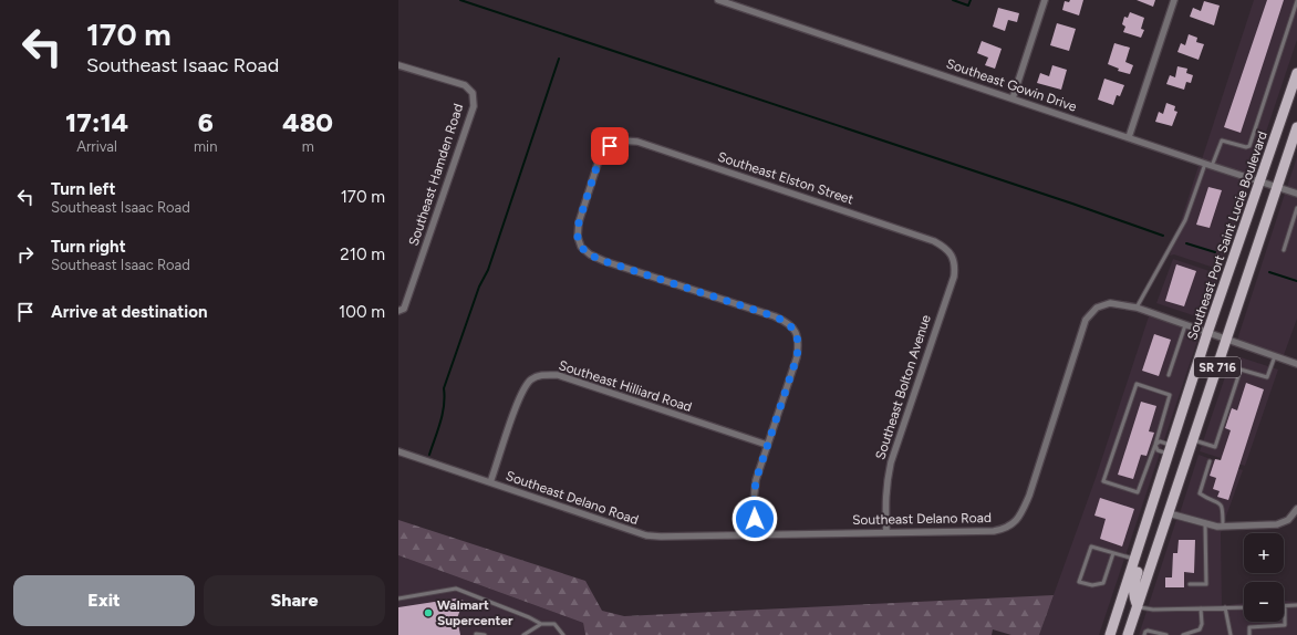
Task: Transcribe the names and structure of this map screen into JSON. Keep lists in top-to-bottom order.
{
  "streets": {
    "main road": ["Southeast Port Saint Lucie Boulevard", "SR 716"],
    "street": [
      "Southeast Gowin Drive",
      "Southeast Hamden Road",
      "Southeast Elston Street",
      "Southeast Hilliard Road",
      "Southeast Bolton Avenue",
      "Southeast Delano Road"
    ]
  },
  "crossings": [
    ["Southeast Gowin Drive", "Southeast Port Saint Lucie Boulevard"],
    ["Southeast Gowin Drive", "SR 716"],
    ["Southeast Elston Street", "Southeast Hilliard Road"],
    ["Southeast Elston Street", "Southeast Bolton Avenue"],
    ["Southeast Port Saint Lucie Boulevard", "Southeast Delano Road"],
    ["SR 716", "Southeast Delano Road"],
    ["Southeast Hilliard Road", "Southeast Delano Road"],
    ["Southeast Bolton Avenue", "Southeast Delano Road"]
  ],
  "places": ["Walmart Supercenter"],
  "page": {
    "turn": ["170 m", "Southeast Isaac Road"],
    "eta": [
      "17:14",
      "Arrival",
      "6",
      "min",
      "480",
      "m"
    ],
    "list": [
      {
        "name": "Turn left",
        "note": "Southeast Isaac Road",
        "value": "170 m"
      },
      {
        "name": "Turn right",
        "note": "Southeast Isaac Road",
        "value": "210 m"
      },
      {
        "name": "Arrive at destination",
        "value": "100 m"
      }
    ],
    "map_buttons": ["+", "−"],
    "buttons": ["Exit", "Share"]
  }
}
